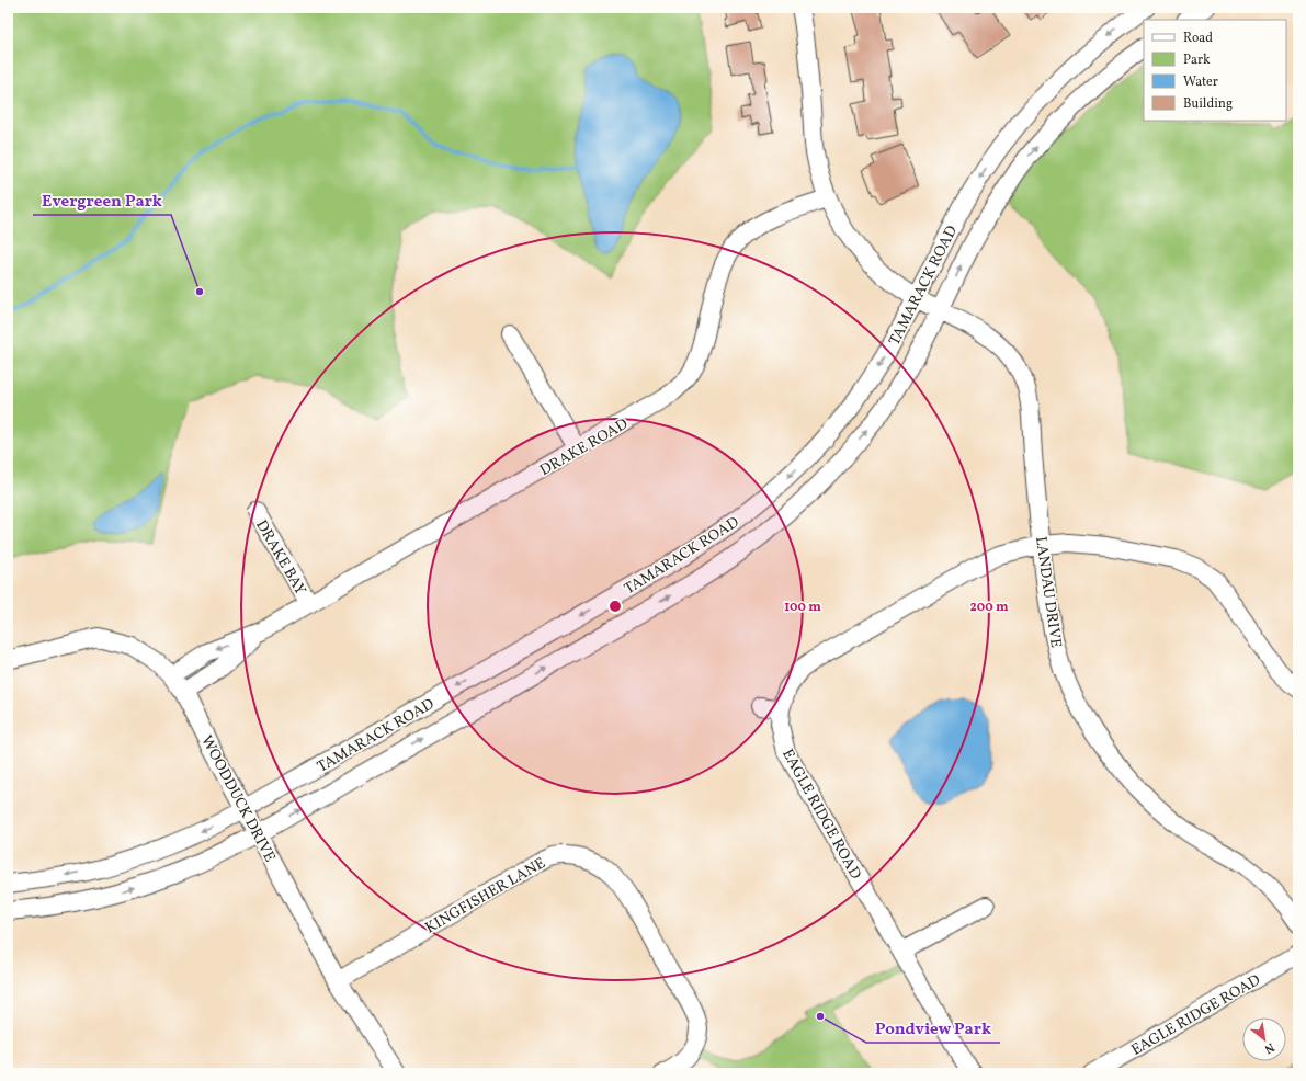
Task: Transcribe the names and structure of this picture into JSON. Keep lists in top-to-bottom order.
{
  "streets": {
    "street": [
      "TAMARACK ROAD",
      "DRAKE ROAD",
      "DRAKE BAY",
      "LANDAU DRIVE",
      "WOODDUCK DRIVE",
      "EAGLE RIDGE ROAD",
      "KINGFISHER LANE"
    ]
  },
  "crossings": [
    ["TAMARACK ROAD", "LANDAU DRIVE"],
    ["TAMARACK ROAD", "WOODDUCK DRIVE"],
    ["DRAKE ROAD", "DRAKE BAY"],
    ["DRAKE ROAD", "LANDAU DRIVE"],
    ["DRAKE ROAD", "WOODDUCK DRIVE"],
    ["LANDAU DRIVE", "EAGLE RIDGE ROAD"],
    ["WOODDUCK DRIVE", "KINGFISHER LANE"]
  ],
  "places": ["Evergreen Park", "Pondview Park"],
  "legend": [
    "Road",
    "Park",
    "Water",
    "Building"
  ],
  "north": "bottom right",
  "rings": ["100 m", "200 m"]
}
